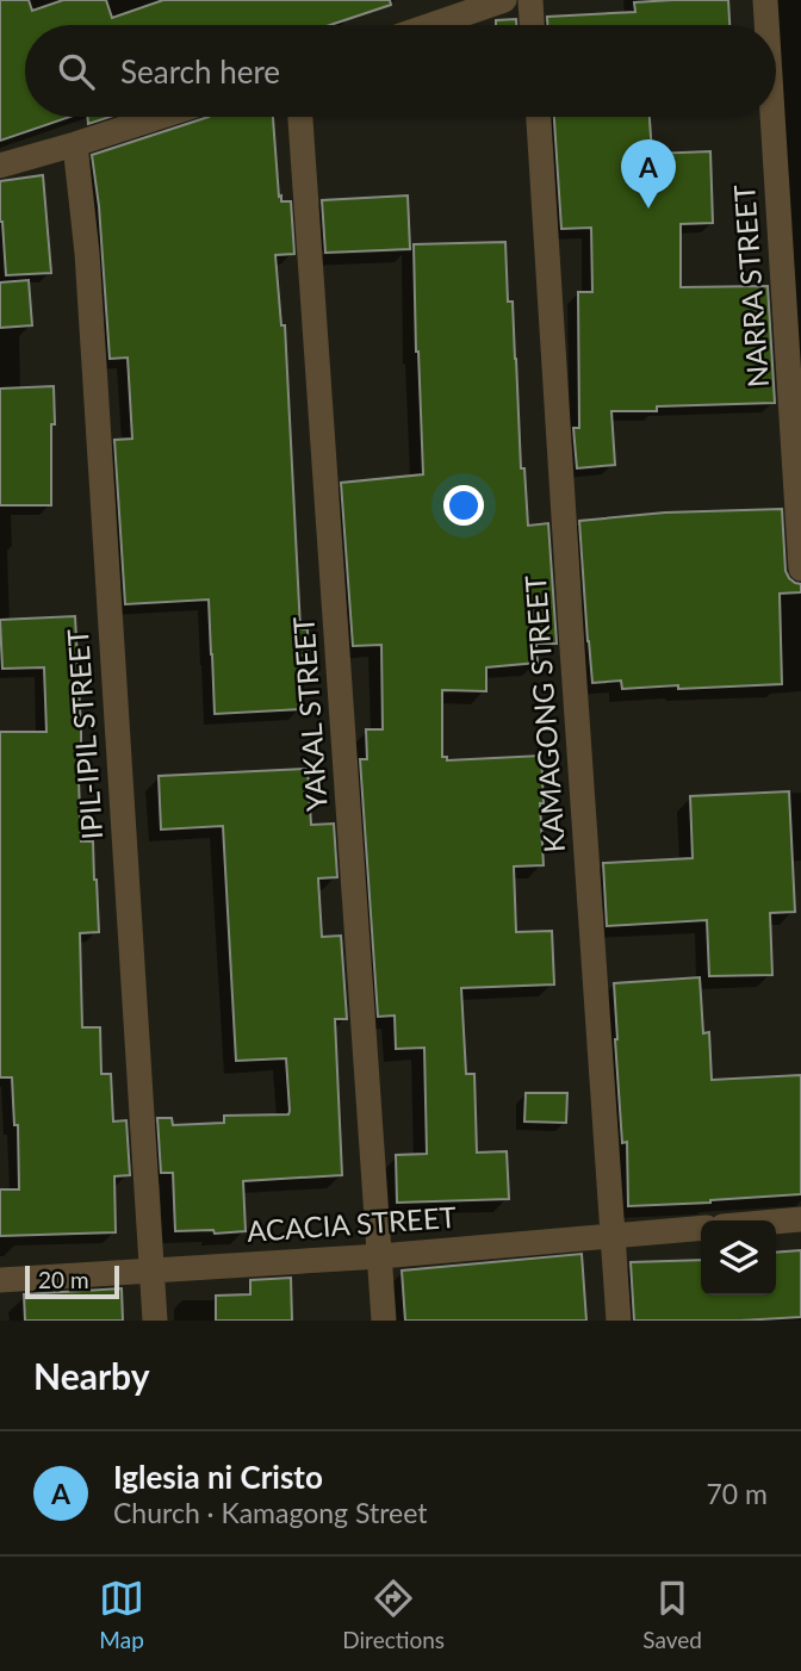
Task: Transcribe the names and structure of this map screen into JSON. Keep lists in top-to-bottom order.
{
  "streets": {
    "street": [
      "NARRA STREET",
      "YAKAL STREET",
      "KAMAGONG STREET",
      "IPIL-IPIL STREET",
      "ACACIA STREET"
    ]
  },
  "crossings": [
    ["YAKAL STREET", "ACACIA STREET"],
    ["KAMAGONG STREET", "ACACIA STREET"],
    ["IPIL-IPIL STREET", "ACACIA STREET"]
  ],
  "scale_bar": "20 m",
  "page": {
    "search": "Search here",
    "pins": "A",
    "scale": "20 m",
    "heading": "Nearby",
    "list": [
      {
        "mark": "A",
        "name": "Iglesia ni Cristo",
        "note": "Church · Kamagong Street",
        "value": "70 m"
      }
    ],
    "nav": ["Map", "Directions", "Saved"]
  }
}
